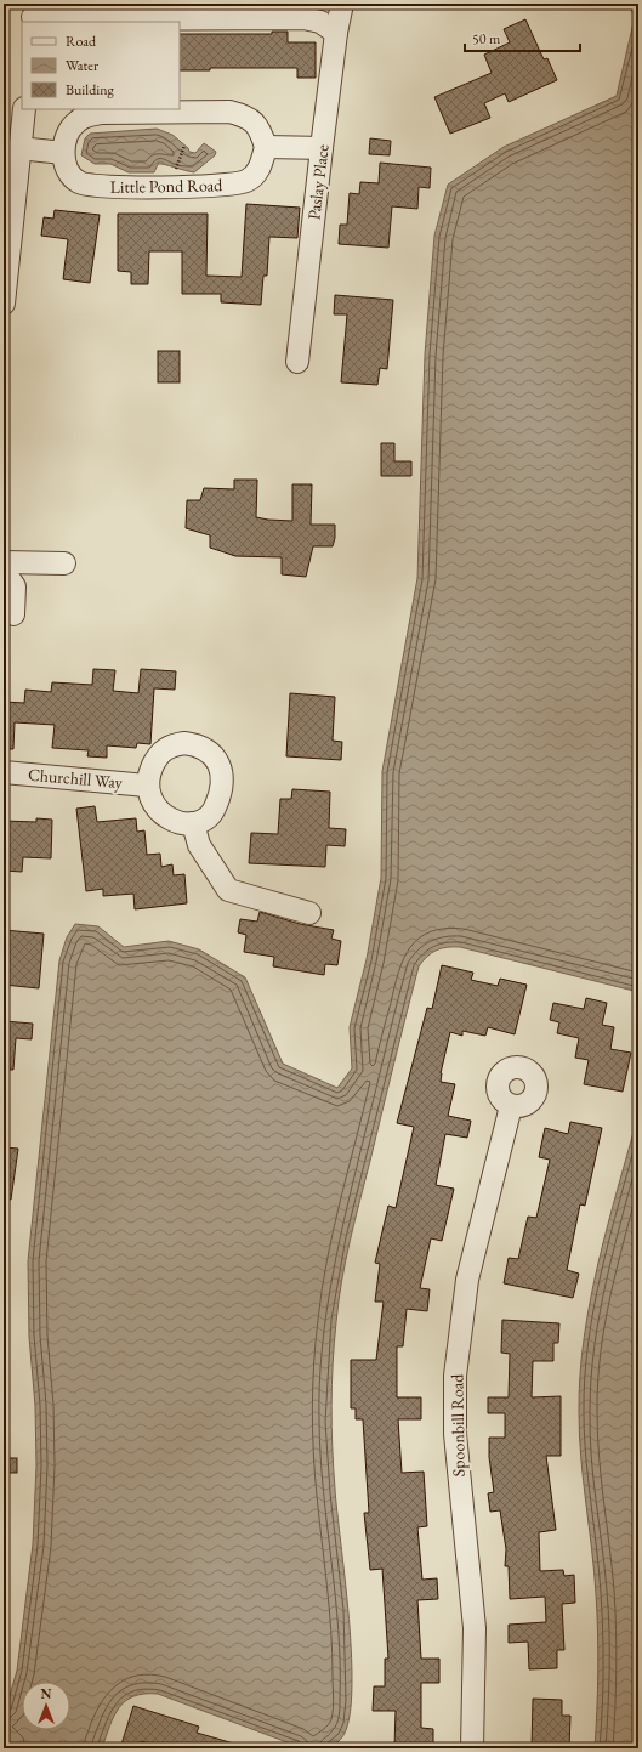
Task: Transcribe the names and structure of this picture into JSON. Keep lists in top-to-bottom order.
{
  "streets": {
    "street": [
      "Paslay Place",
      "Little Pond Road",
      "Churchill Way",
      "Spoonbill Road"
    ]
  },
  "legend": ["Road", "Water", "Building"],
  "scale_bar": "50 m",
  "north": "top"
}
